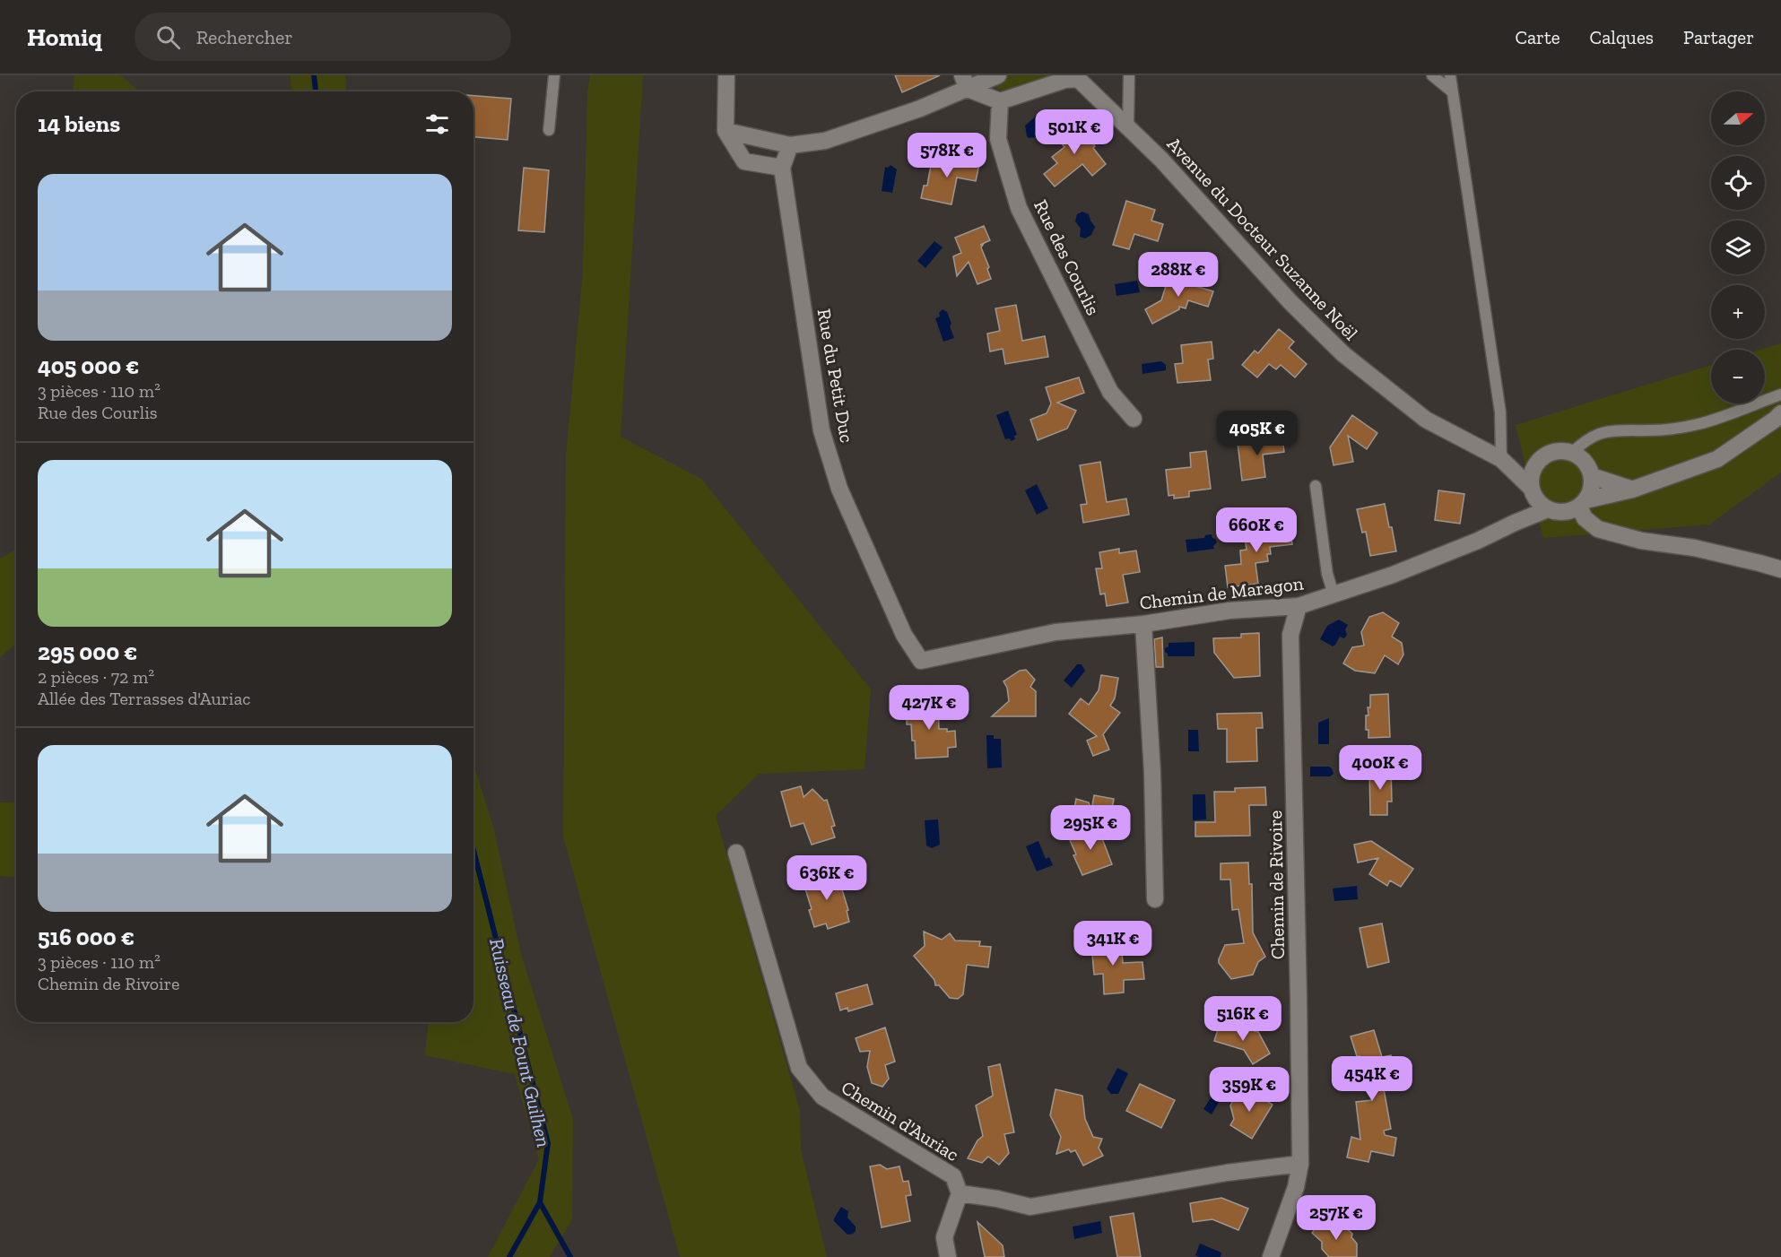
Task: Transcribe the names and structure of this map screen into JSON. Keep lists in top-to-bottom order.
{
  "streets": {
    "street": [
      "Avenue du Docteur Suzanne Noël",
      "Rue des Courlis",
      "Rue du Petit Duc",
      "Chemin de Maragon",
      "Chemin de Rivoire",
      "Chemin d'Auriac"
    ]
  },
  "crossings": [
    ["Avenue du Docteur Suzanne Noël", "Rue des Courlis"],
    ["Avenue du Docteur Suzanne Noël", "Chemin de Maragon"],
    ["Rue du Petit Duc", "Chemin de Maragon"],
    ["Chemin de Maragon", "Chemin de Rivoire"]
  ],
  "water": ["Ruisseau de Fount Guilhen"],
  "north": "right",
  "page": {
    "header": "Homiq",
    "search": "Rechercher",
    "nav": ["Carte", "Calques", "Partager"],
    "map_buttons": ["+", "−"],
    "heading": "14 biens",
    "price": [
      "501K €",
      "578K €",
      "288K €",
      "405K €",
      "660K €",
      "427K €",
      "400K €",
      "295K €",
      "636K €",
      "341K €",
      "516K €",
      "454K €",
      "359K €",
      "257K €"
    ],
    "list": [
      {
        "name": "405 000 €",
        "note": "3 pièces · 110 m² · Rue des Courlis"
      },
      {
        "name": "295 000 €",
        "note": "2 pièces · 72 m² · Allée des Terrasses d'Auriac"
      },
      {
        "name": "516 000 €",
        "note": "3 pièces · 110 m² · Chemin de Rivoire"
      }
    ]
  }
}
